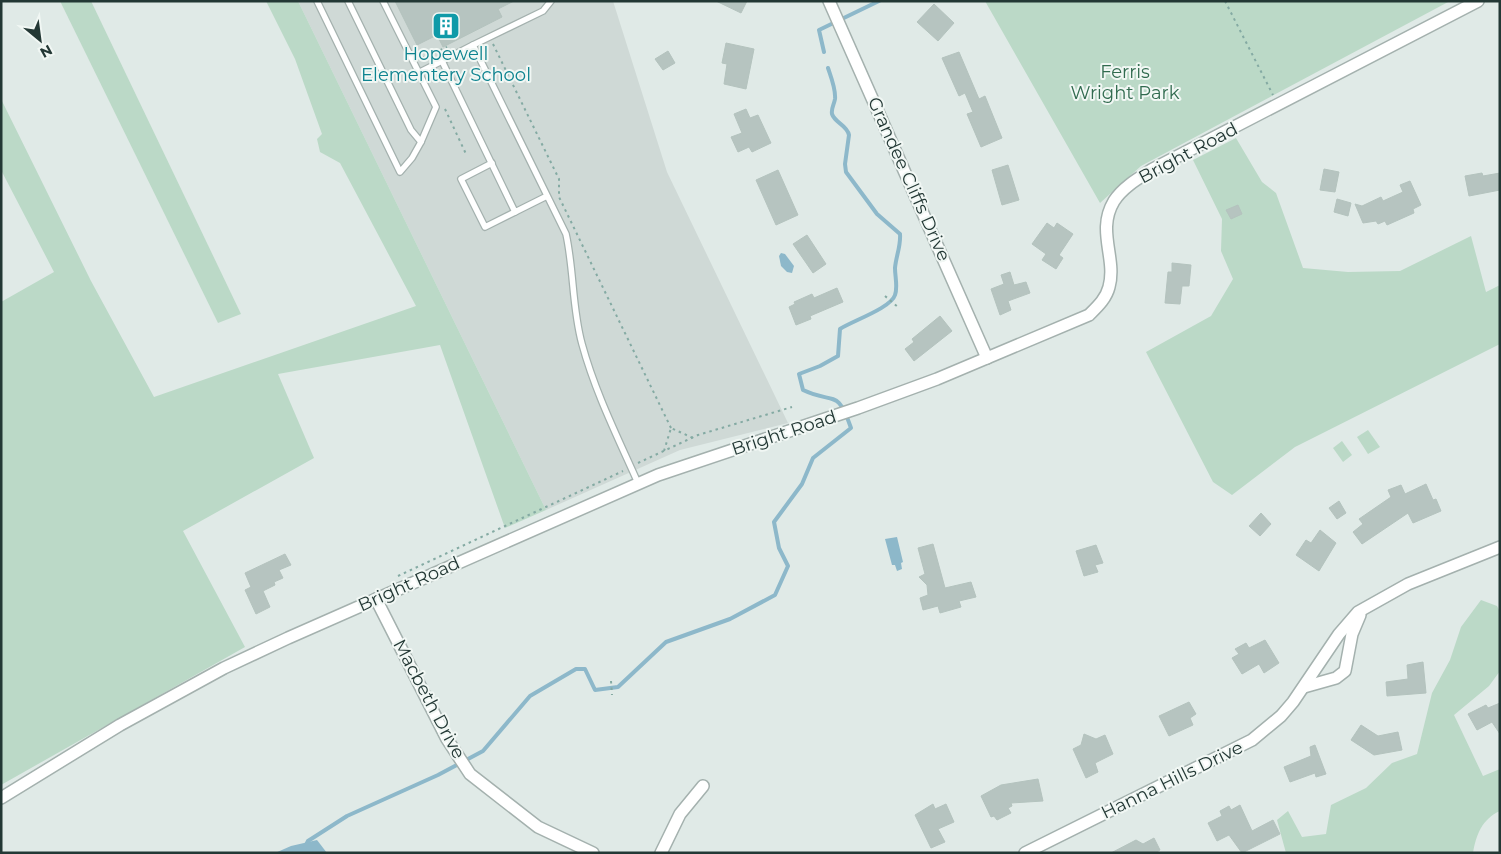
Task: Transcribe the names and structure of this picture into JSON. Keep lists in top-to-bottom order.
{
  "streets": {
    "street": [
      "Bright Road",
      "Grandee Cliffs Drive",
      "Macbeth Drive",
      "Hanna Hills Drive"
    ]
  },
  "crossings": [
    ["Bright Road", "Grandee Cliffs Drive"],
    ["Bright Road", "Macbeth Drive"]
  ],
  "parks": ["Ferris Wright Park"],
  "places": {
    "building": ["Hopewell Elementery School"]
  },
  "north": "bottom right"
}
